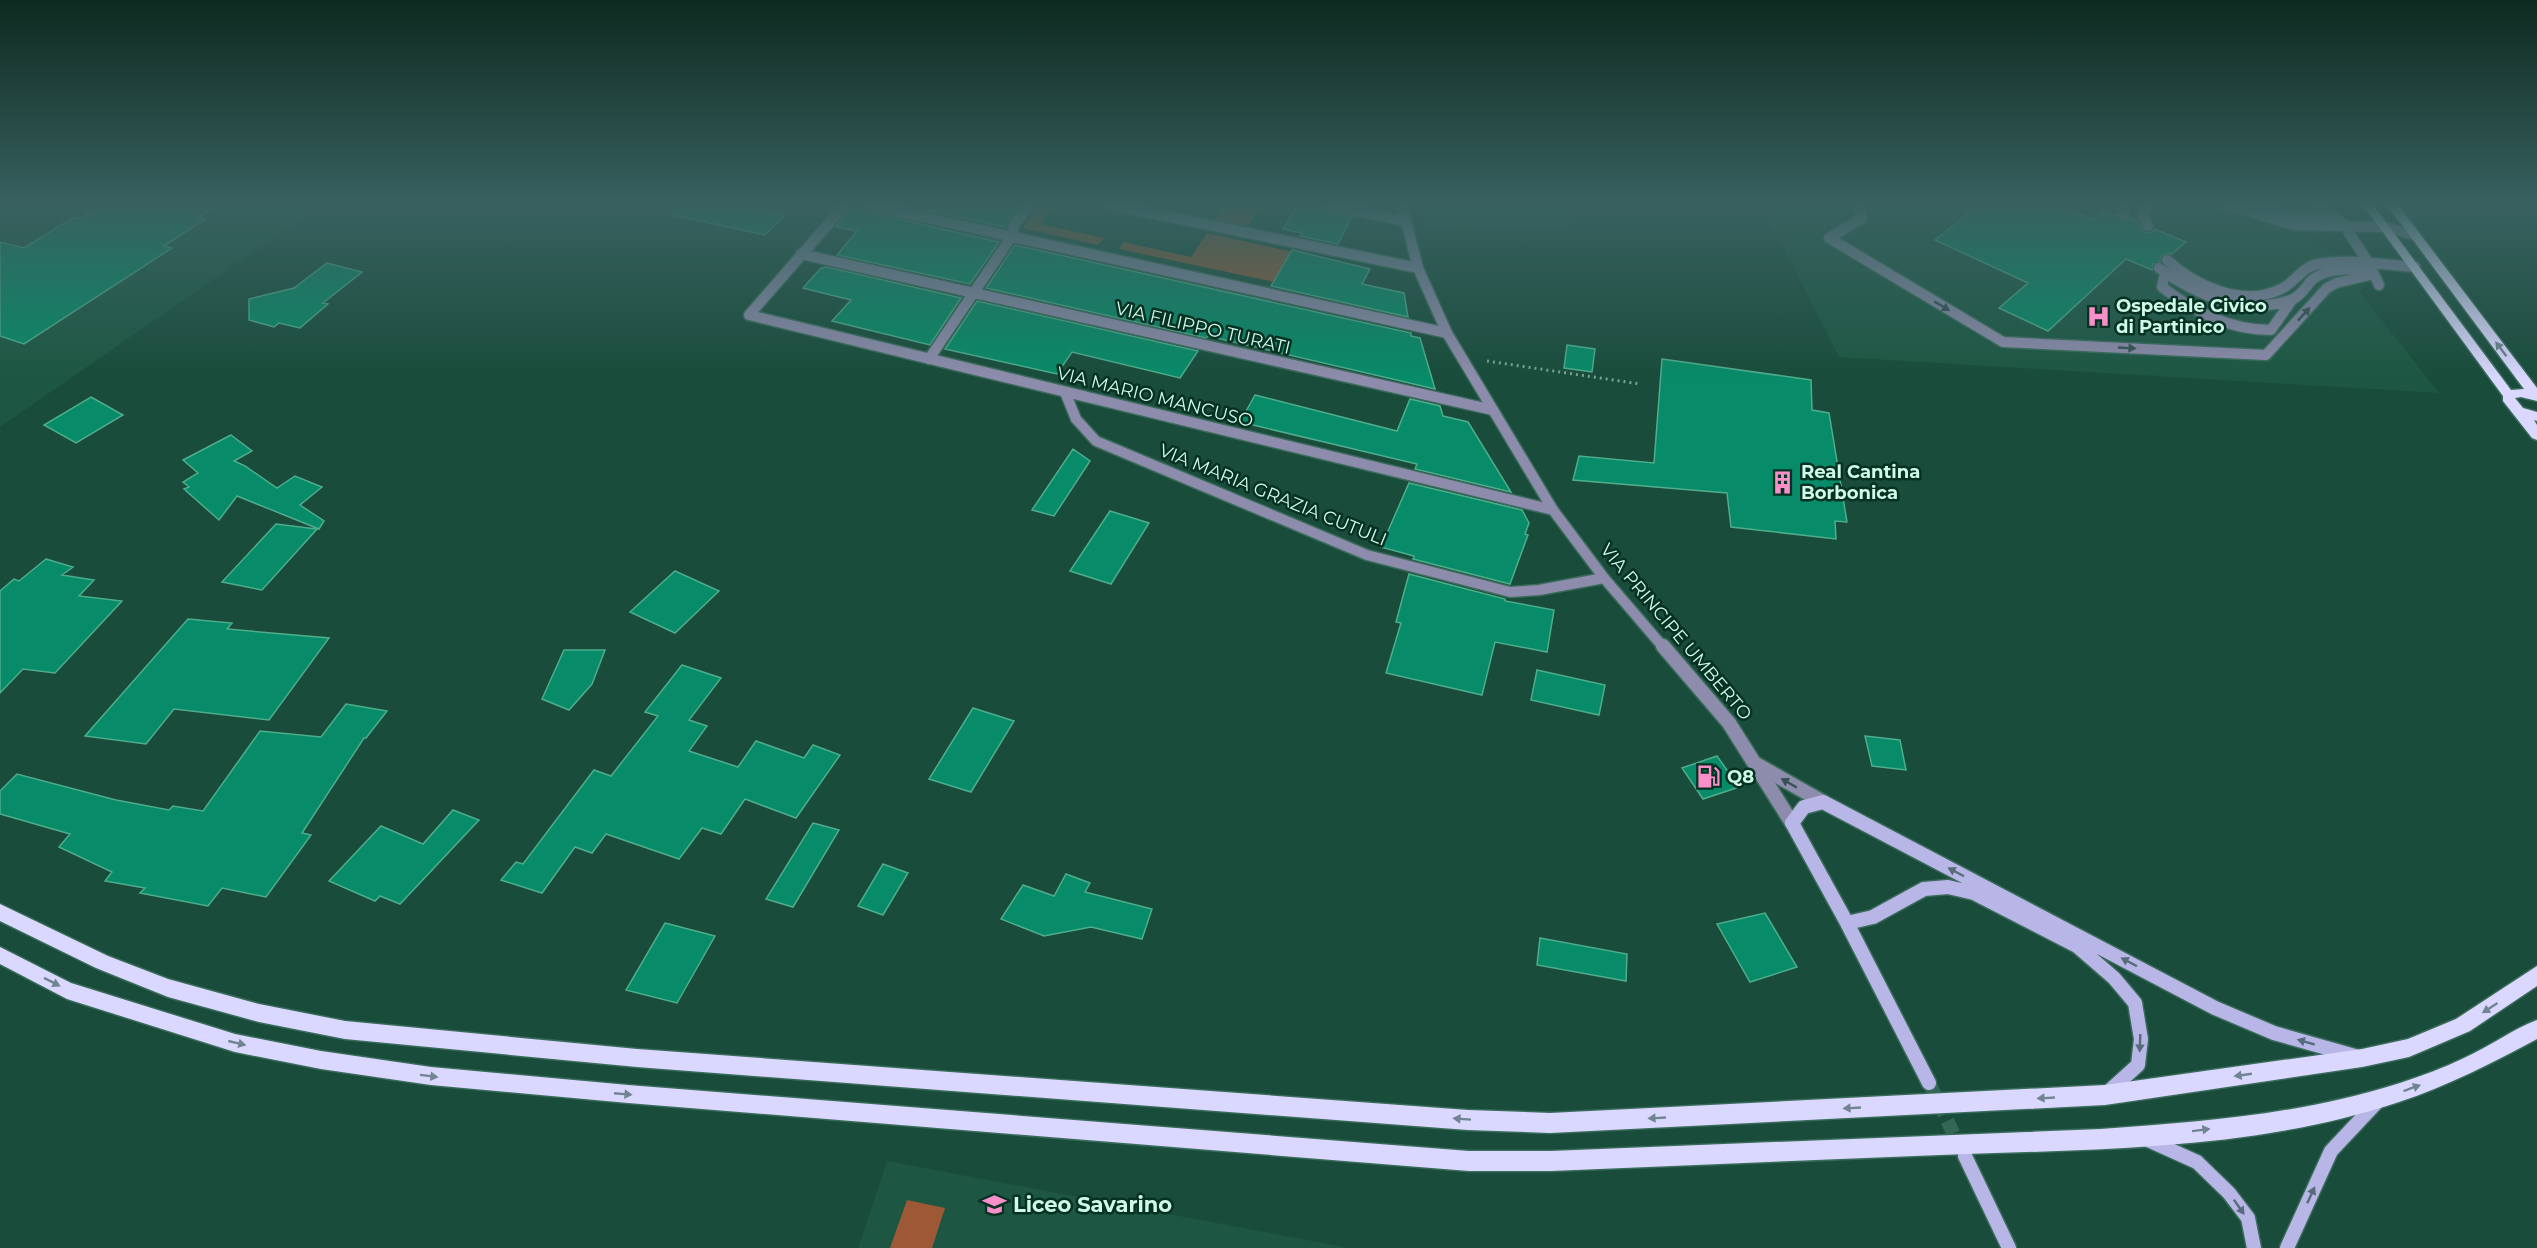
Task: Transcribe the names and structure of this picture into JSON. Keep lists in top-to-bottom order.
{
  "streets": {
    "main road": ["VIA PRINCIPE UMBERTO"],
    "street": ["VIA FILIPPO TURATI", "VIA MARIO MANCUSO", "VIA MARIA GRAZIA CUTULI"]
  },
  "crossings": [
    ["VIA FILIPPO TURATI", "VIA PRINCIPE UMBERTO"],
    ["VIA MARIO MANCUSO", "VIA MARIA GRAZIA CUTULI"],
    ["VIA MARIO MANCUSO", "VIA PRINCIPE UMBERTO"],
    ["VIA MARIA GRAZIA CUTULI", "VIA PRINCIPE UMBERTO"]
  ],
  "places": {
    "hospital": ["Ospedale Civico di Partinico"],
    "building": ["Real Cantina Borbonica"],
    "fuel station": ["Q8"],
    "school or university": ["Liceo Savarino"]
  }
}
